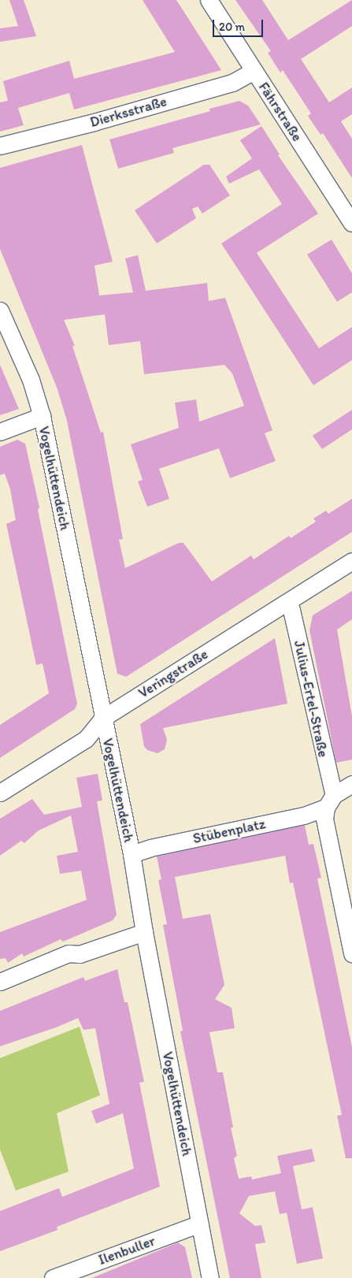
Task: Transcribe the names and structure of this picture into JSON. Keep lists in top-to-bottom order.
{
  "streets": {
    "street": [
      "Dierksstraße",
      "Fährstraße",
      "Vogelhüttendeich",
      "Veringstraße",
      "Julius-Ertel-Straße",
      "Stübenplatz",
      "Ilenbuller"
    ]
  },
  "crossings": [
    ["Dierksstraße", "Fährstraße"],
    ["Vogelhüttendeich", "Veringstraße"],
    ["Vogelhüttendeich", "Stübenplatz"],
    ["Vogelhüttendeich", "Ilenbuller"],
    ["Veringstraße", "Julius-Ertel-Straße"],
    ["Julius-Ertel-Straße", "Stübenplatz"]
  ],
  "scale_bar": "20 m"
}
